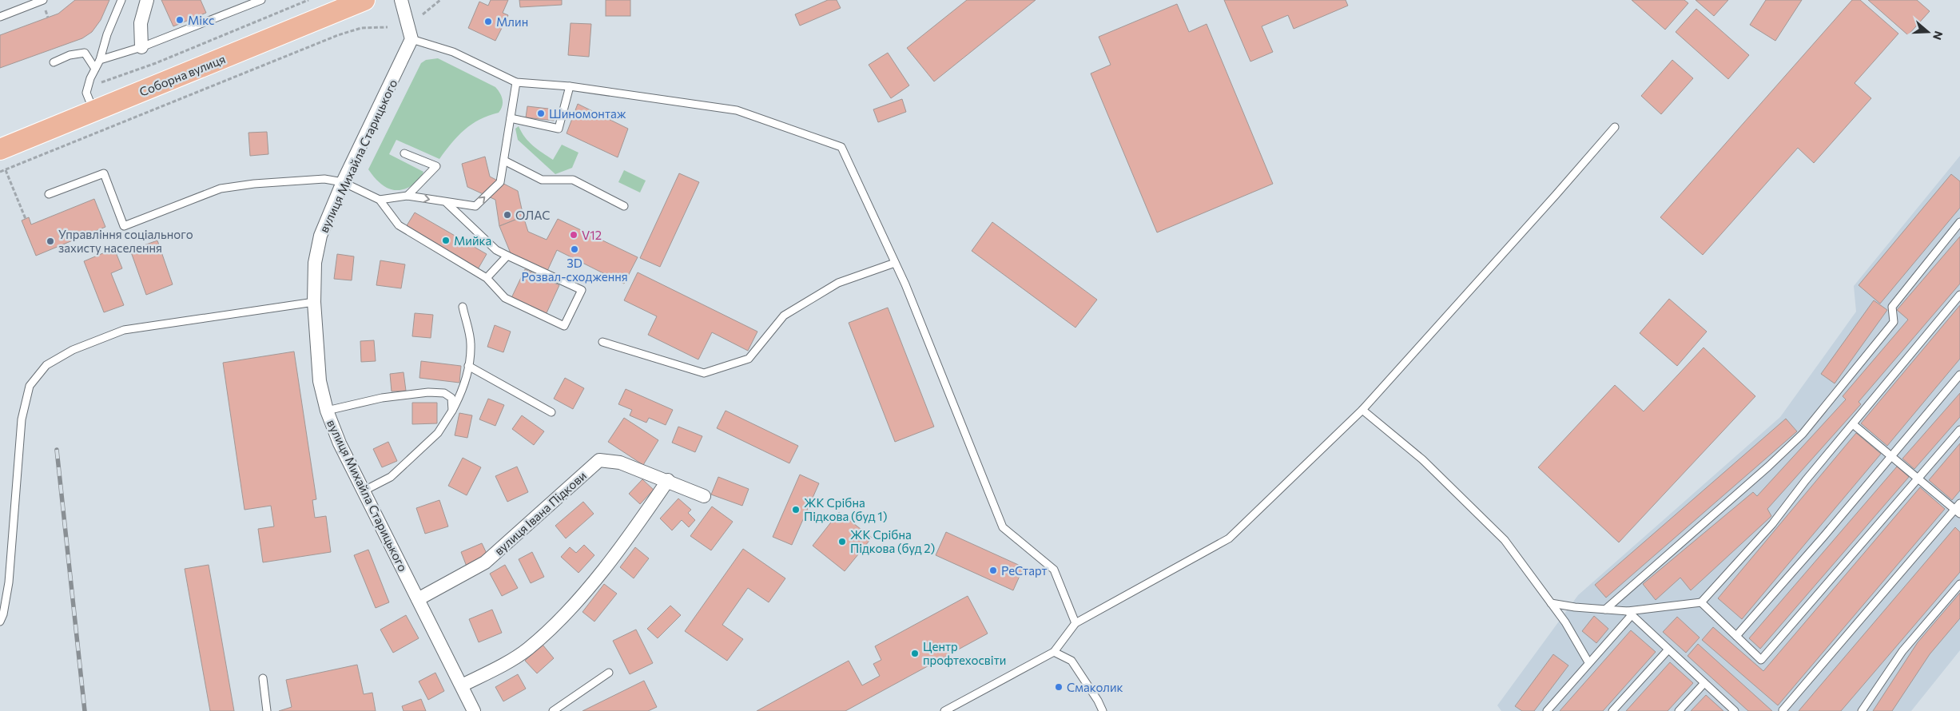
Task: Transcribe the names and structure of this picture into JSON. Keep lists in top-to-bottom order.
{
  "streets": {
    "main road": ["Соборна вулиця"],
    "street": ["вулиця Михайла Старицького", "вулиця Івана Підкови"]
  },
  "crossings": [
    ["вулиця Михайла Старицького", "вулиця Івана Підкови"]
  ],
  "places": [
    "Мікс",
    "Млин",
    "Шиномонтаж",
    "ОЛАС",
    "V12",
    "Мийка",
    "Управління соціального захисту населення",
    "3D Розвал-сходження",
    "ЖК Срібна Підкова (буд 1)",
    "ЖК Срібна Підкова (буд 2)",
    "РеСтарт",
    "Центр профтехосвіти",
    "Смаколик"
  ],
  "north": "right"
}
